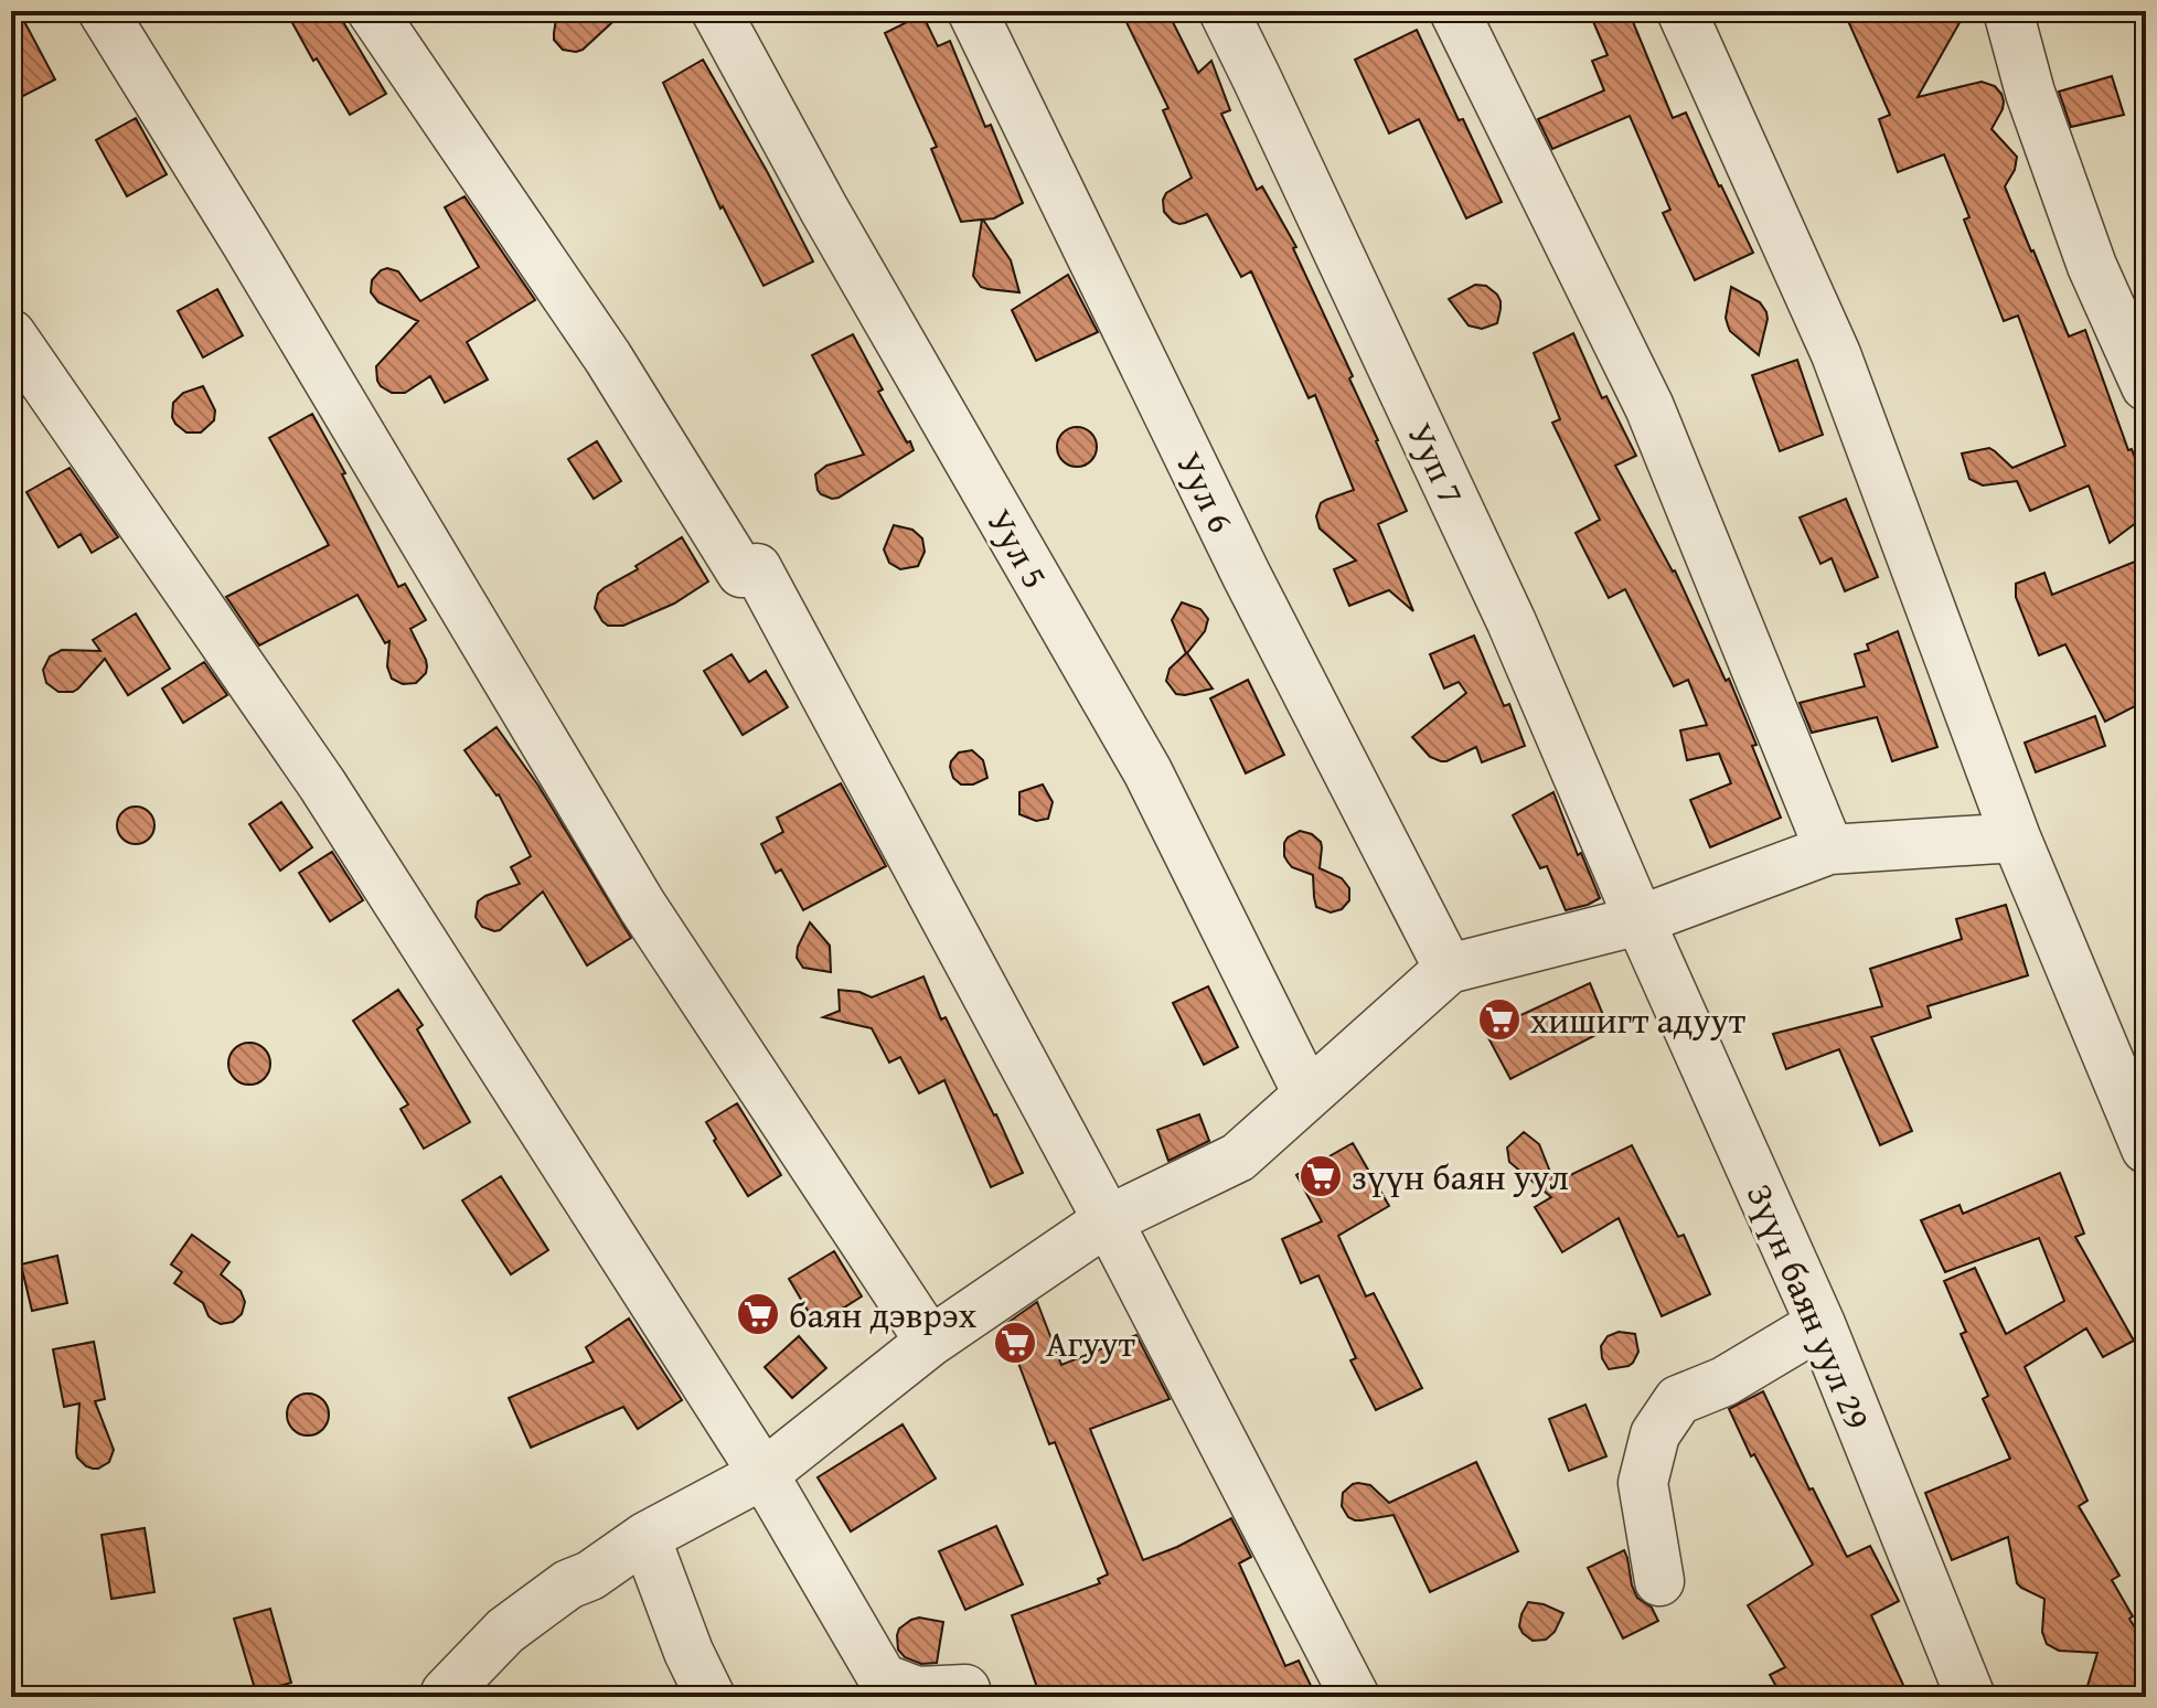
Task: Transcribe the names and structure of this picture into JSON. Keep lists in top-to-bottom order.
{
  "streets": {
    "street": [
      "Ууп 7",
      "Уул 6",
      "Уул 5",
      "Зүүн баян уул 29"
    ]
  },
  "crossings": [
    ["Ууп 7", "Зүүн баян уул 29"]
  ],
  "places": {
    "supermarket": [
      "хишигт адуут",
      "зүүн баян уул",
      "баян дэврэх",
      "Агуут"
    ]
  }
}
